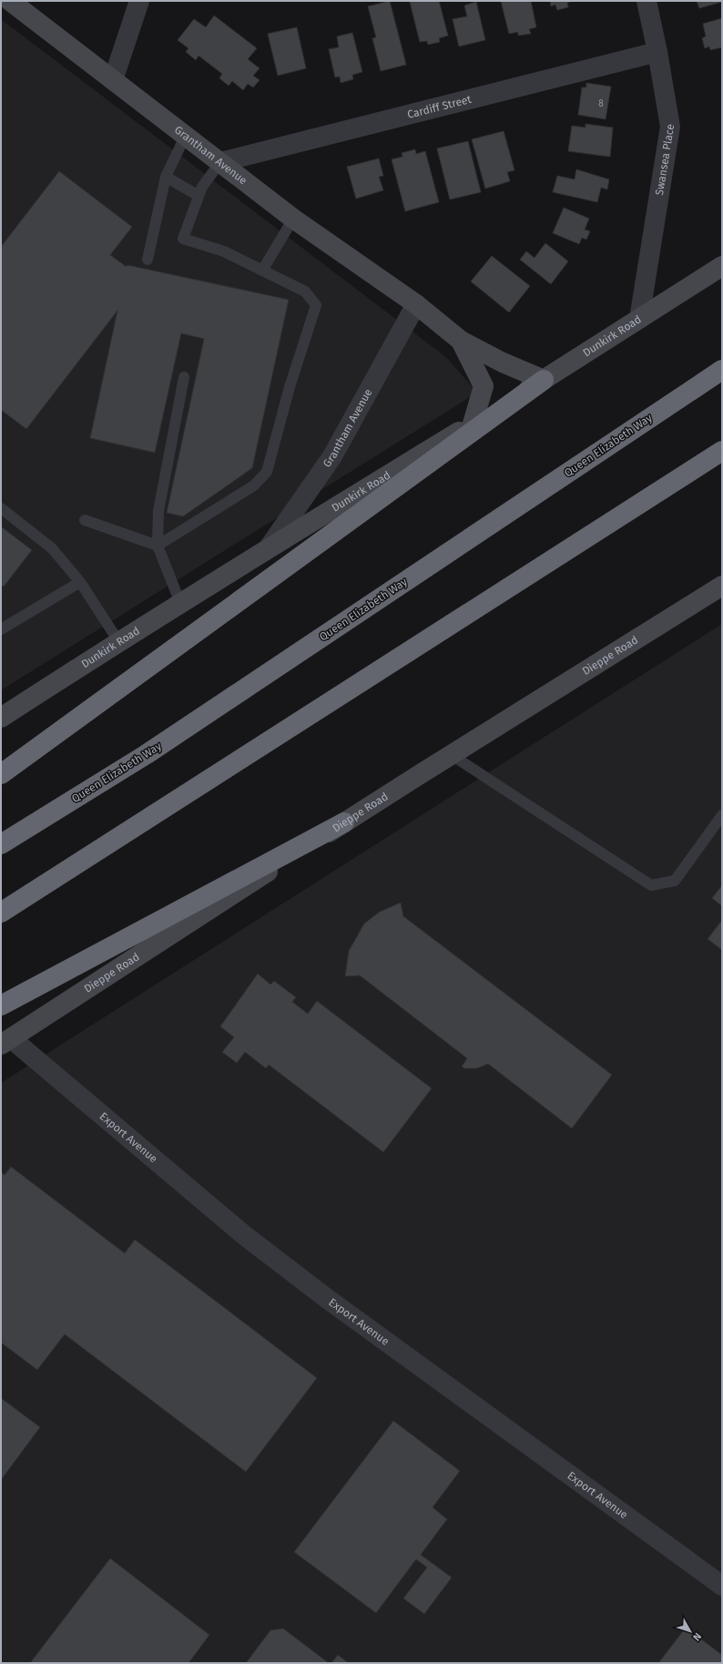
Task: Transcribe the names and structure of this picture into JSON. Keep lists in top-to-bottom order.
{
  "streets": {
    "highway": ["Queen Elizabeth Way"],
    "street": [
      "Cardiff Street",
      "Grantham Avenue",
      "Swansea Place",
      "Dunkirk Road",
      "Dieppe Road",
      "Export Avenue"
    ]
  },
  "crossings": [
    ["Cardiff Street", "Grantham Avenue"],
    ["Cardiff Street", "Swansea Place"],
    ["Grantham Avenue", "Dunkirk Road"],
    ["Swansea Place", "Dunkirk Road"],
    ["Dieppe Road", "Export Avenue"]
  ],
  "house_numbers": ["8"],
  "north": "bottom right"
}
